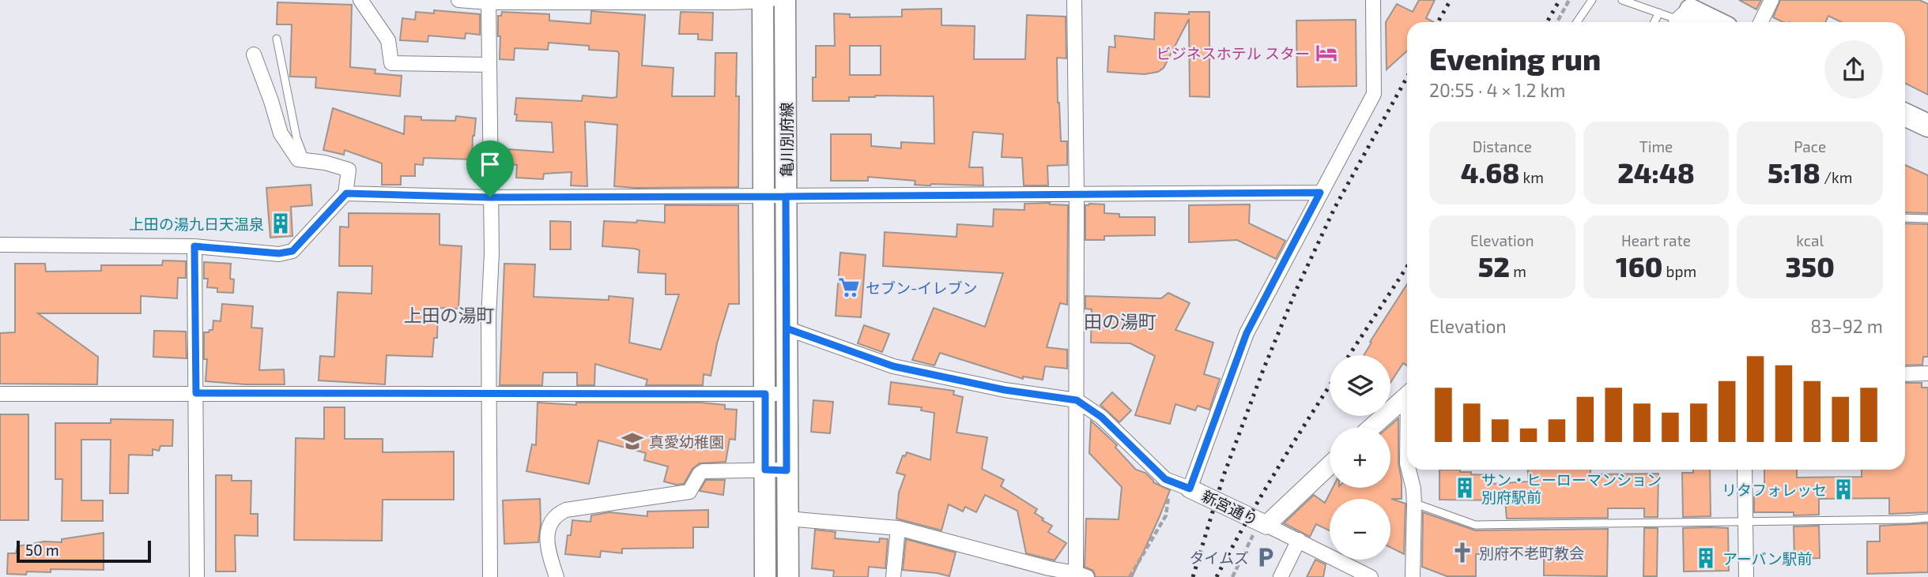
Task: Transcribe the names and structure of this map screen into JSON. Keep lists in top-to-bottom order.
{
  "streets": {
    "main road": ["亀川別府線"],
    "street": ["新宮通り"]
  },
  "crossings": [
    ["亀川別府線", "新宮通り"]
  ],
  "districts": ["上田の湯町", "田の湯町"],
  "places": {
    "hotel": ["ビジネスホテル スター"],
    "building": [
      "上田の湯九日天温泉",
      "サン・ヒーローマンション 別府駅前",
      "リタフォレッセ",
      "アーバン駅前"
    ],
    "supermarket": ["セブン-イレブン"],
    "school or university": ["真愛幼稚園"],
    "church": ["別府不老町教会"],
    "parking": ["タイムズ"]
  },
  "scale_bar": "50 m",
  "page": {
    "heading": ["Evening run", "20:55 · 4 × 1.2 km"],
    "stats": [
      ["Distance", "4.68 km"],
      ["Time", "24:48"],
      ["Pace", "5:18 /km"],
      ["Elevation", "52 m"],
      ["Heart rate", "160 bpm"],
      ["kcal", "350"]
    ],
    "chart": ["Elevation", "83–92 m"],
    "map_buttons": ["+", "−"],
    "scale": "50 m"
  }
}
